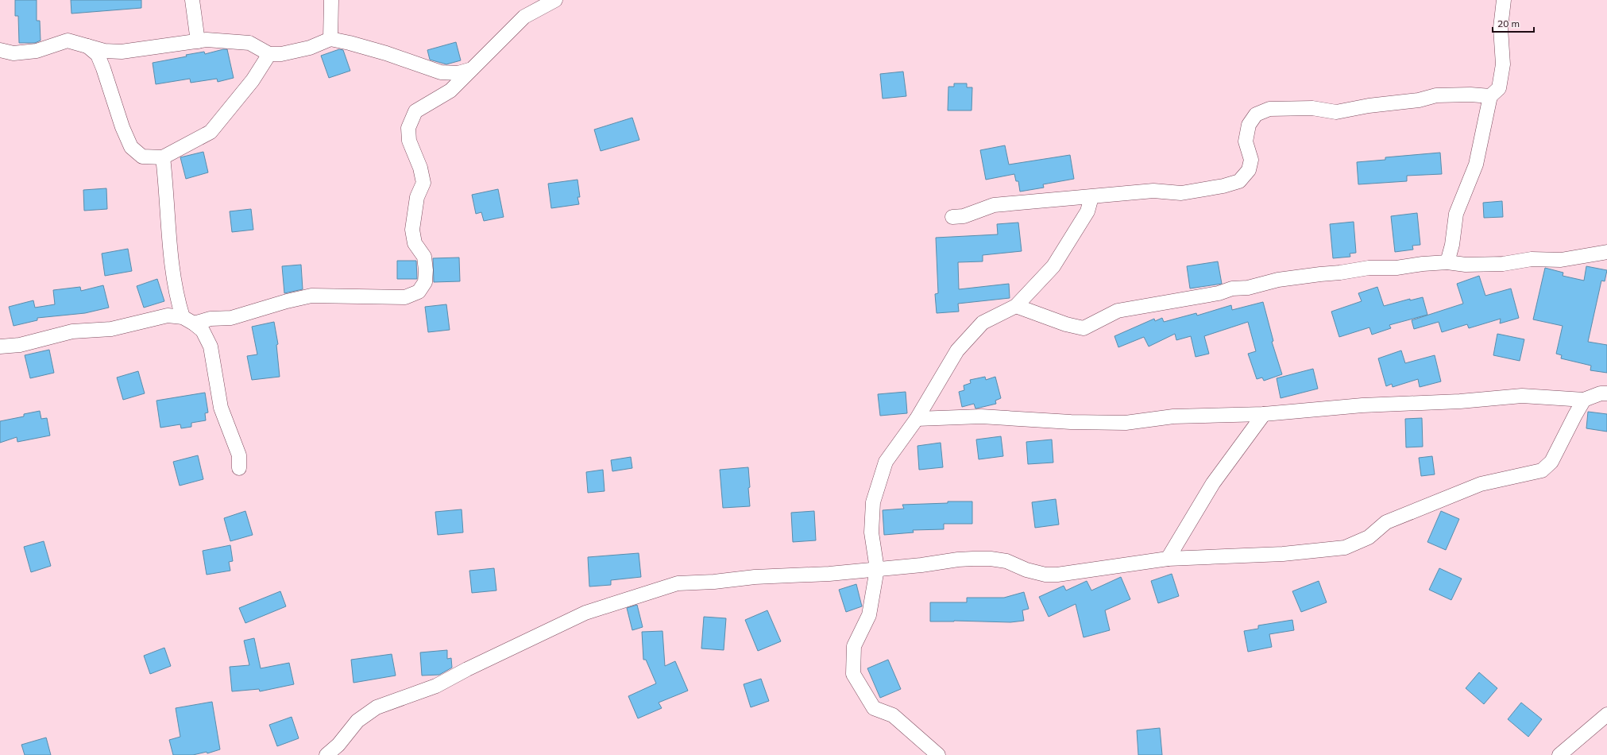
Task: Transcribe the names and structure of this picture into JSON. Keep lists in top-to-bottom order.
{
  "scale_bar": "20 m"
}
